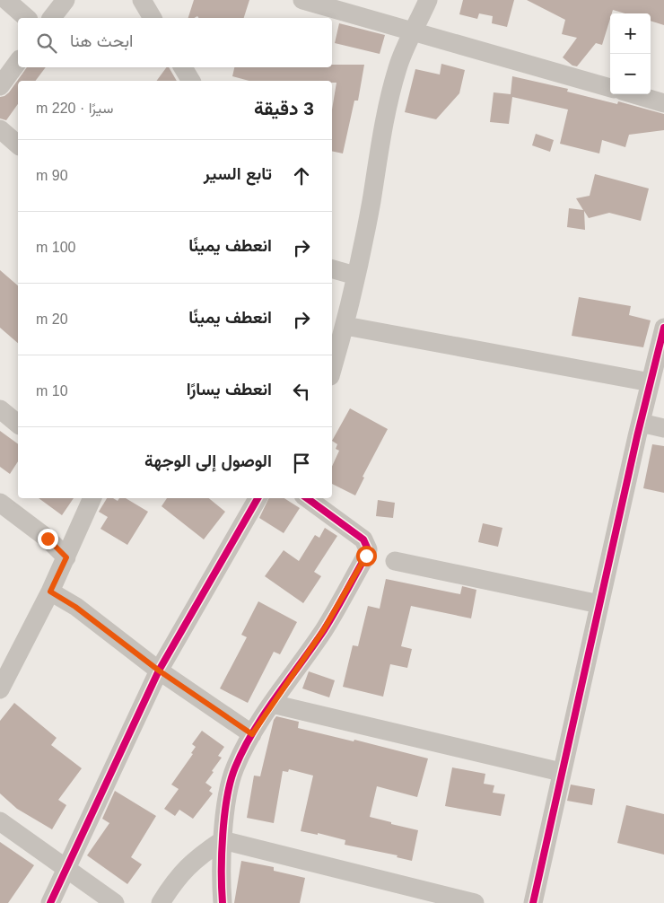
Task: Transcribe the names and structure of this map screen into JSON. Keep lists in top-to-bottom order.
{
  "page": {
    "map_buttons": ["+", "−"],
    "search": "ابحث هنا",
    "heading": ["3 دقيقة", "سيرًا · 220 m"],
    "list": [
      ["تابع السير", "90 m"],
      ["انعطف يمينًا", "100 m"],
      ["انعطف يمينًا", "20 m"],
      ["انعطف يسارًا", "10 m"],
      "الوصول إلى الوجهة"
    ]
  }
}
